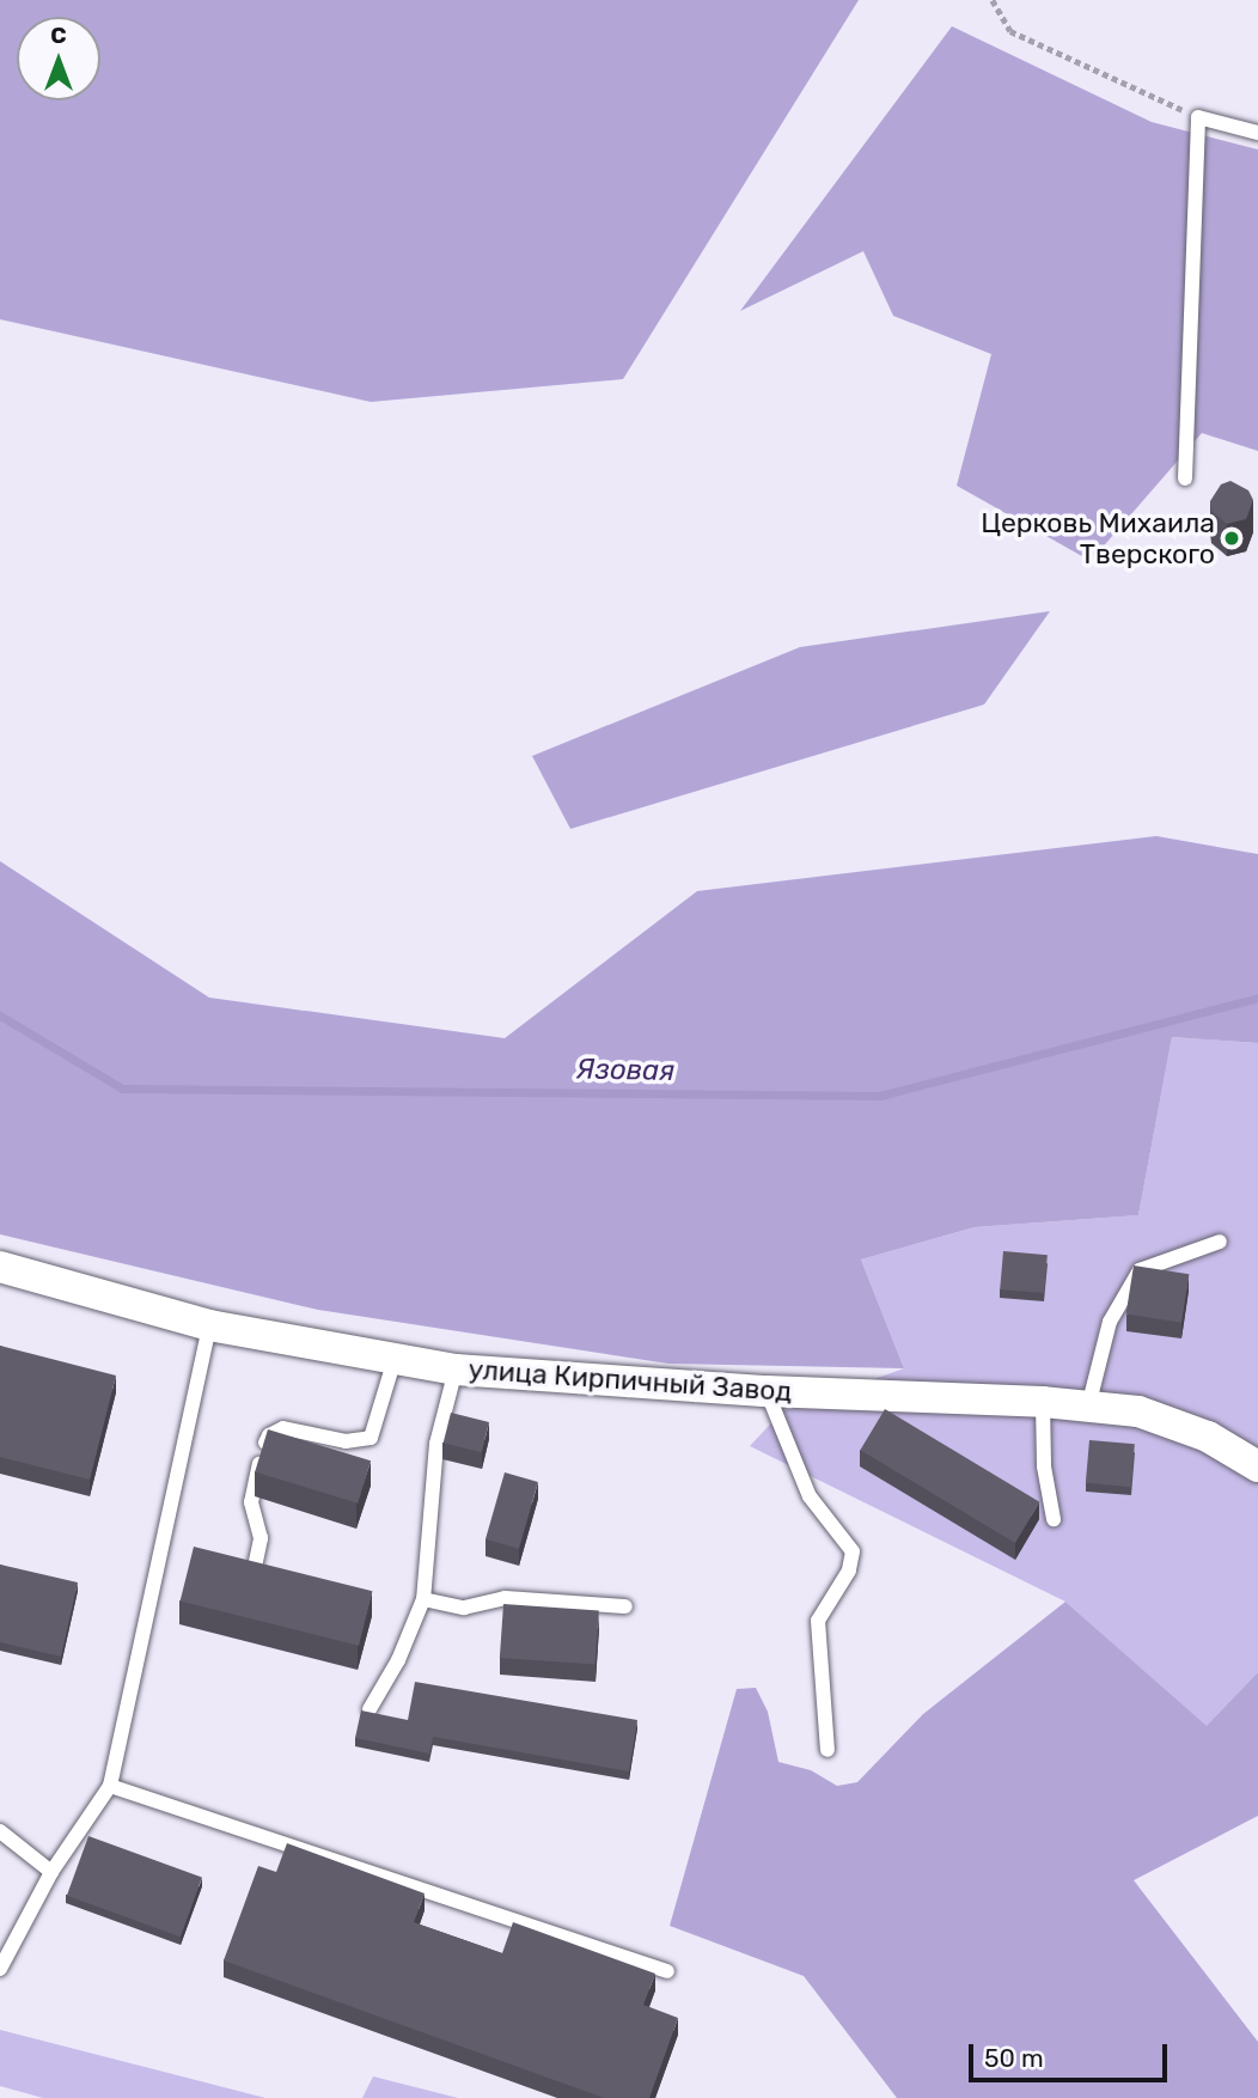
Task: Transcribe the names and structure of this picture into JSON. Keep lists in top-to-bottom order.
{
  "streets": {
    "street": ["улица Кирпичный Завод"]
  },
  "water": ["Язовая"],
  "places": ["Церковь Михаила Тверского"],
  "scale_bar": "50 m",
  "north": "top"
}
